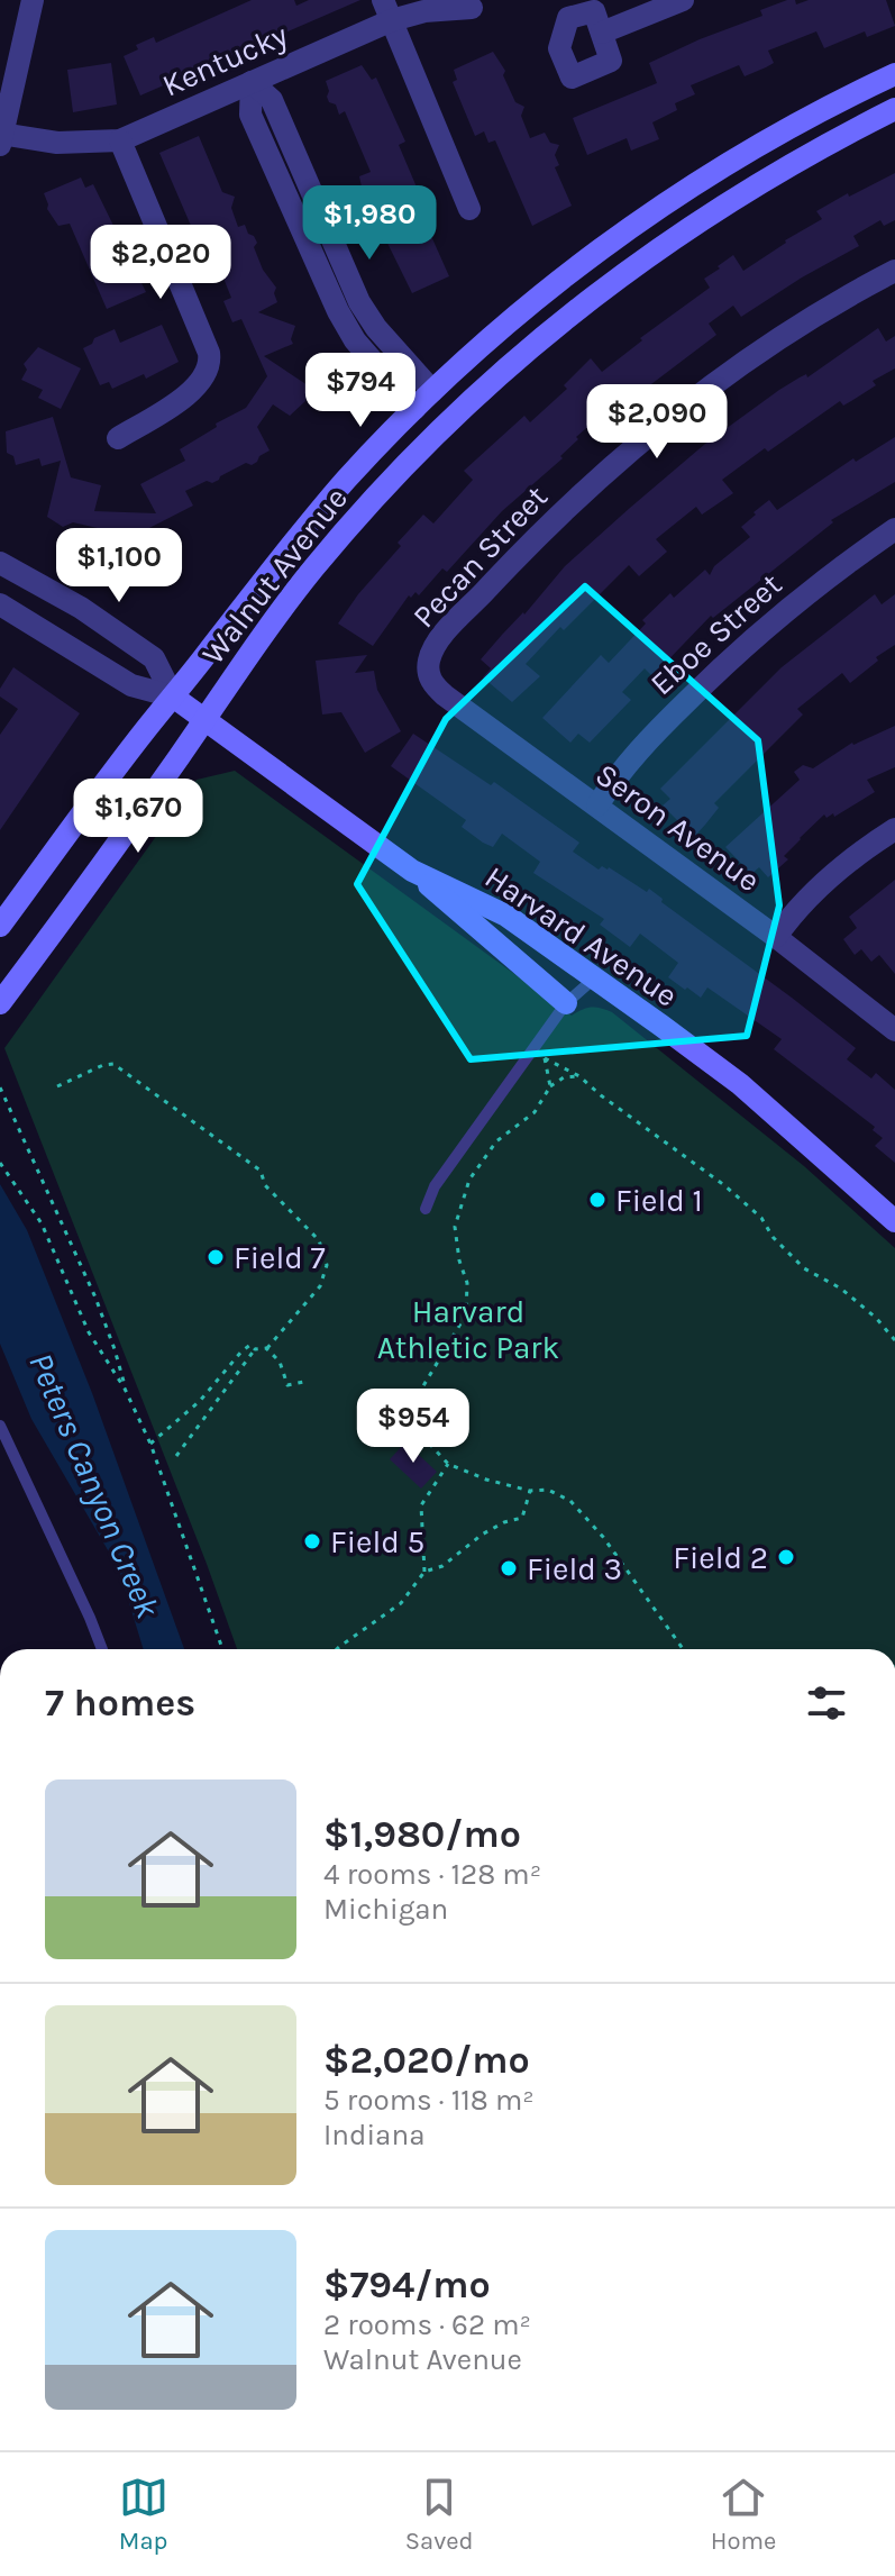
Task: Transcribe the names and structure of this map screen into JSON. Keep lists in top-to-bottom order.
{
  "streets": {
    "main road": ["Walnut Avenue", "Harvard Avenue"],
    "street": [
      "Kentucky",
      "Pecan Street",
      "Eboe Street",
      "Seron Avenue"
    ]
  },
  "crossings": [
    ["Pecan Street", "Seron Avenue"],
    ["Walnut Avenue", "Harvard Avenue"],
    ["Eboe Street", "Seron Avenue"]
  ],
  "water": ["Peters Canyon Creek"],
  "parks": ["Harvard Athletic Park"],
  "places": [
    "Field 1",
    "Field 7",
    "Field 5",
    "Field 2",
    "Field 3"
  ],
  "page": {
    "price": [
      "$1,980",
      "$2,020",
      "$794",
      "$2,090",
      "$1,100",
      "$1,670",
      "$954"
    ],
    "heading": "7 homes",
    "list": [
      {
        "name": "$1,980/mo",
        "note": "4 rooms · 128 m² · Michigan"
      },
      {
        "name": "$2,020/mo",
        "note": "5 rooms · 118 m² · Indiana"
      },
      {
        "name": "$794/mo",
        "note": "2 rooms · 62 m² · Walnut Avenue"
      }
    ],
    "tabs": ["Map", "Saved", "Home"]
  }
}
